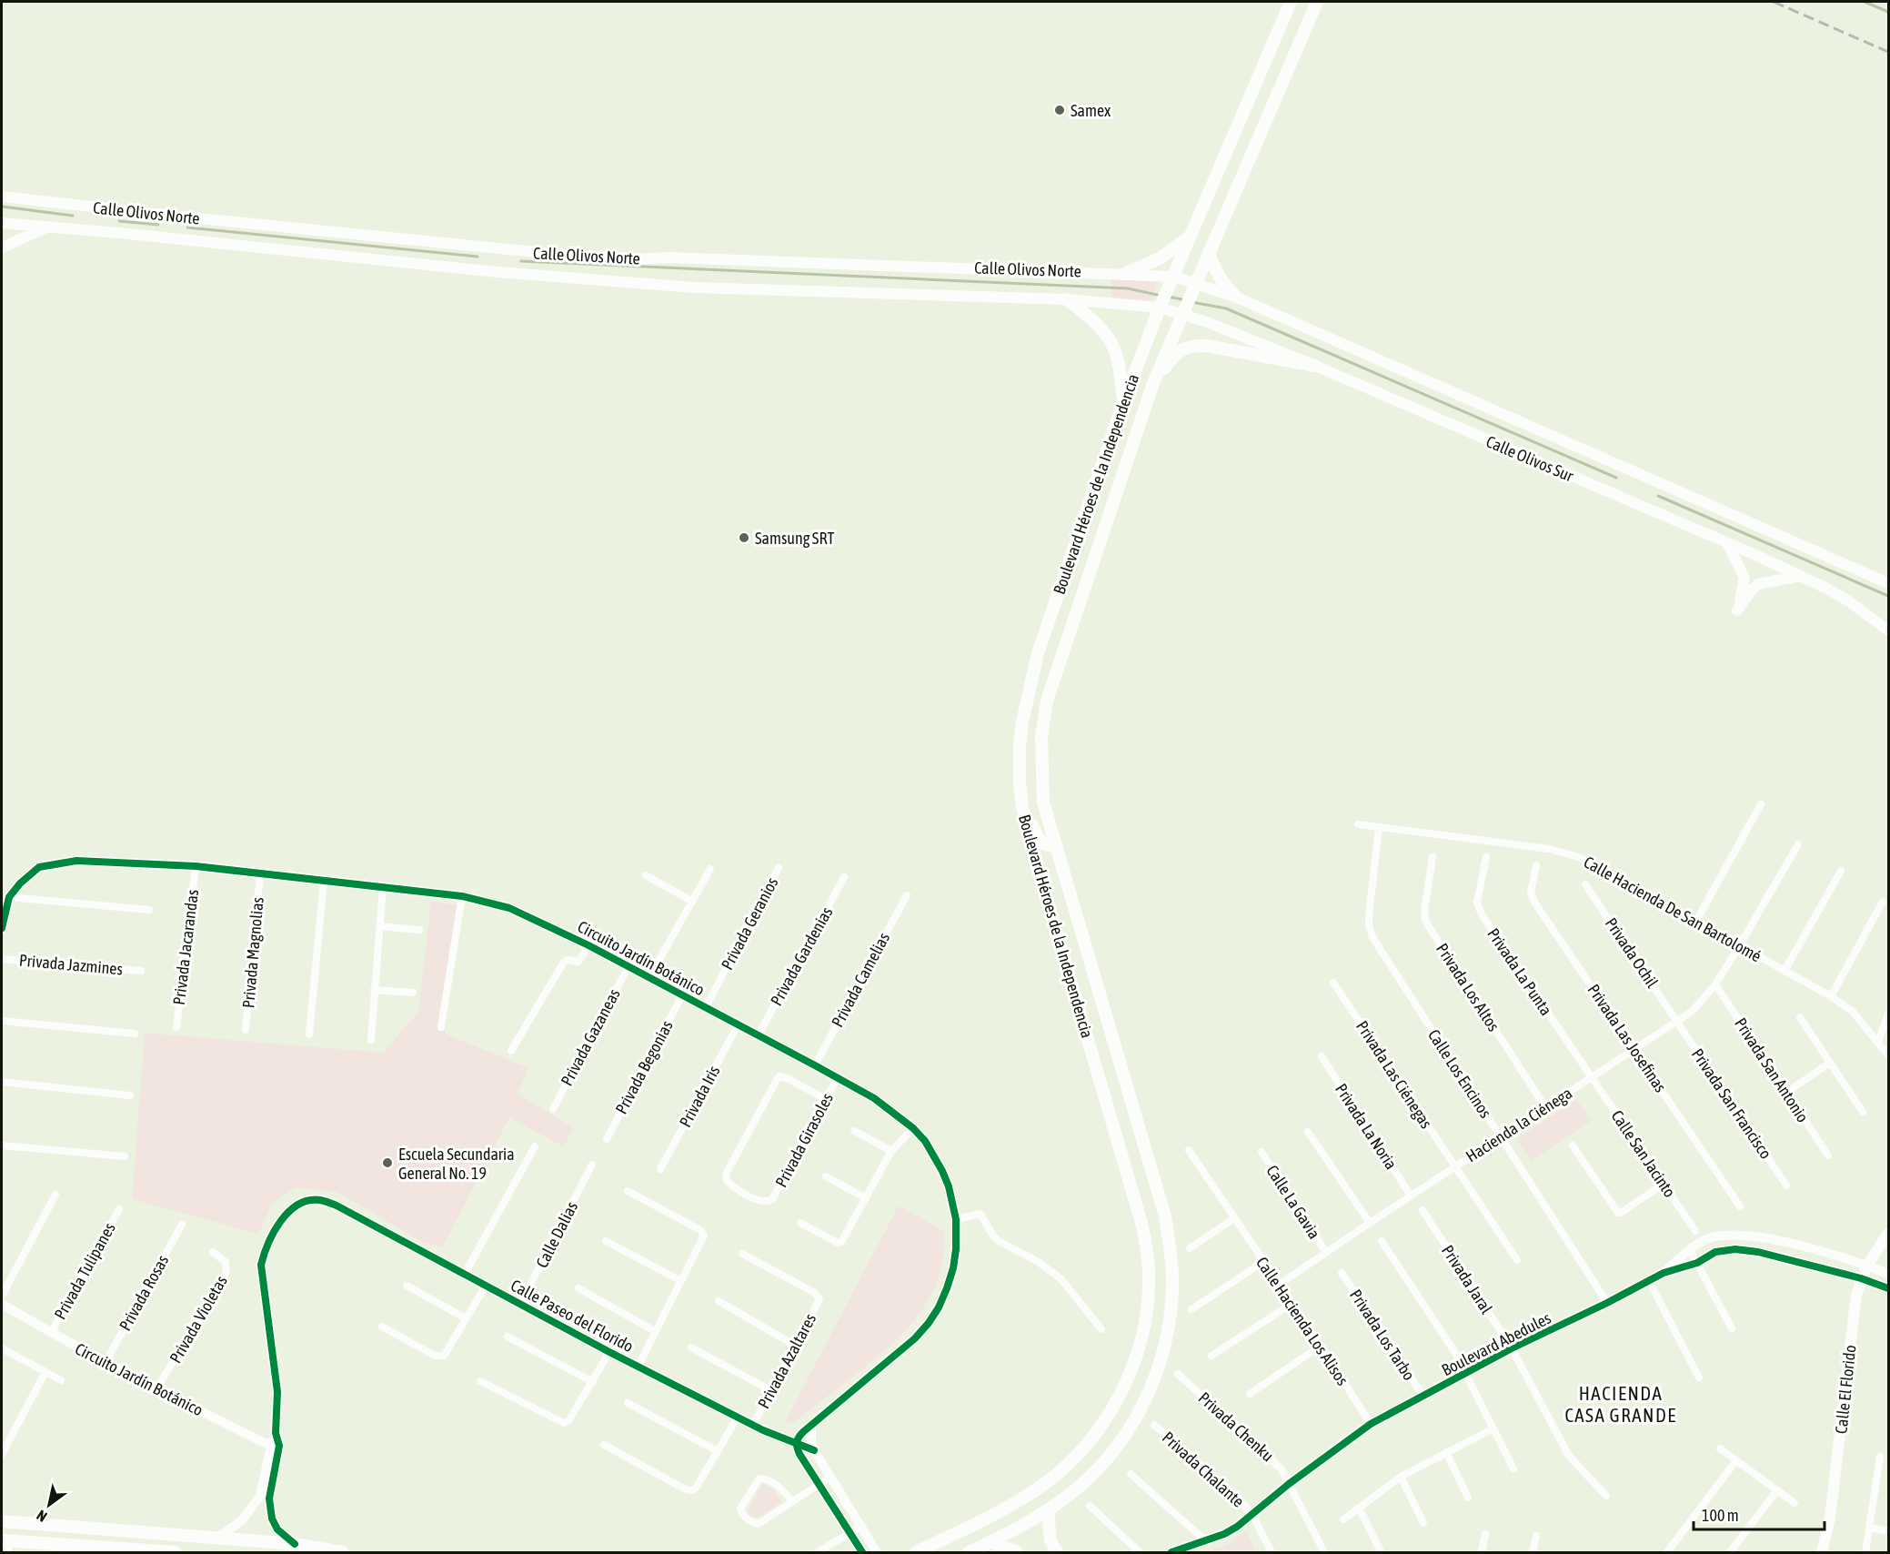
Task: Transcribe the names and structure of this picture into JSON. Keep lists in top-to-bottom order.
{
  "streets": {
    "main road": [
      "Calle Olivos Norte",
      "Calle Olivos Sur",
      "Boulevard Héroes de la Independencia",
      "Calle El Florido"
    ],
    "street": [
      "Calle Hacienda De San Bartolomé",
      "Privada Geranios",
      "Privada Jacarandas",
      "Privada Magnolias",
      "Privada Ochil",
      "Privada Gardenias",
      "Circuito Jardín Botánico",
      "Privada Jazmines",
      "Privada La Punta",
      "Privada Camelias",
      "Privada Los Altos",
      "Privada Gazaneas",
      "Privada Las Josefinas",
      "Privada Begonias",
      "Privada San Antonio",
      "Calle Los Encinos",
      "Privada Las Ciénegas",
      "Privada Iris",
      "Privada San Francisco",
      "Hacienda la Ciénega",
      "Privada La Noria",
      "Privada Girasoles",
      "Calle San Jacinto",
      "Calle La Gavia",
      "Calle Dalias",
      "Privada Tulipanes",
      "Privada Jaral",
      "Privada Rosas",
      "Calle Paseo del Florido",
      "Privada Violetas",
      "Calle Hacienda Los Alisos",
      "Privada Los Tarbo",
      "Boulevard Abedules",
      "Privada Azaltares",
      "Privada Chenku",
      "Privada Chalante"
    ]
  },
  "crossings": [
    ["Calle Olivos Norte", "Calle Olivos Sur"],
    ["Calle Olivos Norte", "Boulevard Héroes de la Independencia"],
    ["Calle Olivos Sur", "Boulevard Héroes de la Independencia"],
    ["Calle Hacienda De San Bartolomé", "Calle Los Encinos"],
    ["Calle Hacienda De San Bartolomé", "Hacienda la Ciénega"],
    ["Privada Geranios", "Circuito Jardín Botánico"],
    ["Privada Jacarandas", "Circuito Jardín Botánico"],
    ["Privada Magnolias", "Circuito Jardín Botánico"],
    ["Privada Ochil", "Privada San Francisco"],
    ["Privada Ochil", "Hacienda la Ciénega"],
    ["Privada Gardenias", "Circuito Jardín Botánico"],
    ["Circuito Jardín Botánico", "Privada Camelias"],
    ["Circuito Jardín Botánico", "Privada Gazaneas"],
    ["Circuito Jardín Botánico", "Privada Begonias"],
    ["Circuito Jardín Botánico", "Privada Iris"],
    ["Circuito Jardín Botánico", "Privada Girasoles"],
    ["Circuito Jardín Botánico", "Privada Tulipanes"],
    ["Circuito Jardín Botánico", "Privada Rosas"],
    ["Circuito Jardín Botánico", "Calle Paseo del Florido"],
    ["Circuito Jardín Botánico", "Privada Violetas"],
    ["Privada La Punta", "Hacienda la Ciénega"],
    ["Privada La Punta", "Calle San Jacinto"],
    ["Privada Los Altos", "Hacienda la Ciénega"],
    ["Privada Las Josefinas", "Hacienda la Ciénega"],
    ["Privada San Antonio", "Hacienda la Ciénega"],
    ["Calle Los Encinos", "Hacienda la Ciénega"],
    ["Calle Los Encinos", "Boulevard Abedules"],
    ["Privada Las Ciénegas", "Hacienda la Ciénega"],
    ["Privada San Francisco", "Hacienda la Ciénega"],
    ["Hacienda la Ciénega", "Privada La Noria"],
    ["Hacienda la Ciénega", "Calle San Jacinto"],
    ["Hacienda la Ciénega", "Calle La Gavia"],
    ["Hacienda la Ciénega", "Calle Hacienda Los Alisos"],
    ["Calle Dalias", "Calle Paseo del Florido"],
    ["Privada Jaral", "Boulevard Abedules"],
    ["Calle Paseo del Florido", "Privada Azaltares"],
    ["Calle Hacienda Los Alisos", "Boulevard Abedules"],
    ["Privada Los Tarbo", "Boulevard Abedules"],
    ["Boulevard Abedules", "Calle El Florido"],
    ["Boulevard Abedules", "Privada Chenku"],
    ["Boulevard Abedules", "Privada Chalante"]
  ],
  "districts": ["HACIENDA CASA GRANDE"],
  "places": ["Samex", "Samsung SRT", "Escuela Secundaria General No. 19"],
  "scale_bar": "100 m",
  "north": "bottom left"
}
